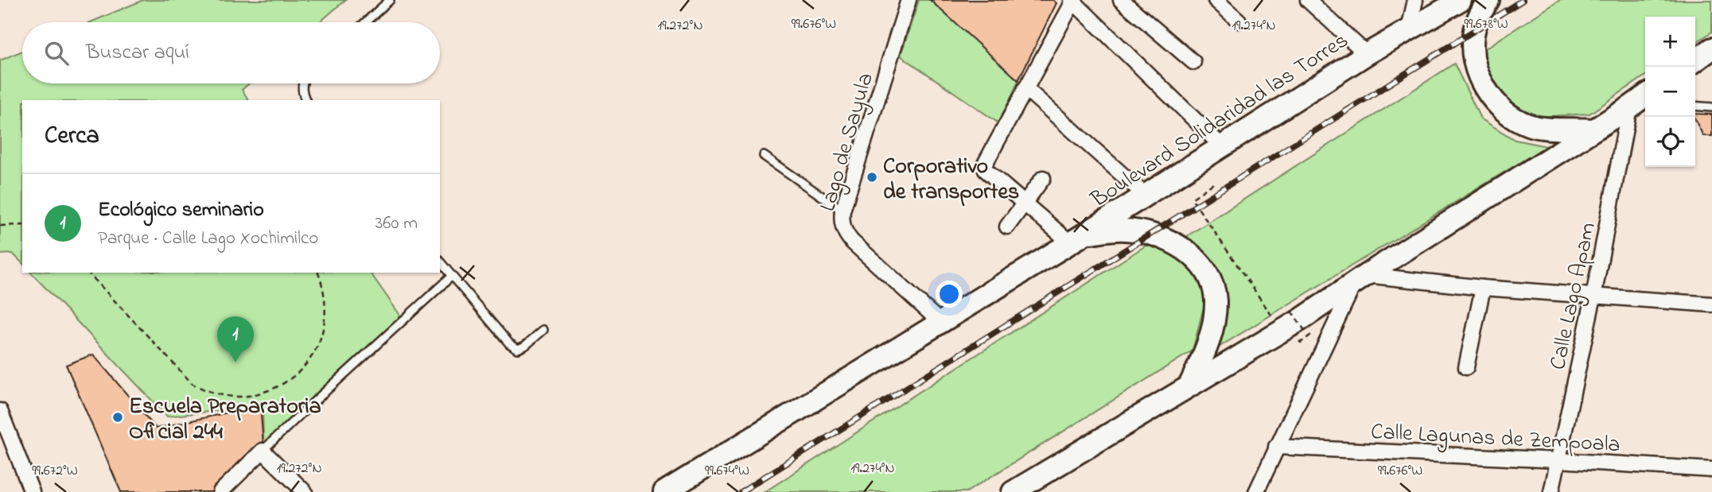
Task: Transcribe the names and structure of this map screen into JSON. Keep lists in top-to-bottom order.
{
  "streets": {
    "main road": ["Boulevard Solidaridad las Torres"],
    "street": ["Lago de Sayula", "Calle Lago Apam", "Calle Lagunas de Zempoala"]
  },
  "crossings": [
    ["Boulevard Solidaridad las Torres", "Lago de Sayula"],
    ["Calle Lago Apam", "Calle Lagunas de Zempoala"]
  ],
  "places": ["Corporativo de transportes", "Escuela Preparatoria Oficial 244"],
  "page": {
    "map_buttons": ["+", "−"],
    "search": "Buscar aquí",
    "heading": "Cerca",
    "list": [
      {
        "mark": "1",
        "name": "Ecológico seminario",
        "note": "Parque · Calle Lago Xochimilco",
        "value": "360 m"
      }
    ],
    "pins": "1"
  },
  "coordinates": [
    "99.676°W",
    "99.678°W",
    "19.272°N",
    "19.274°N",
    "99.672°W",
    "99.674°W"
  ]
}
